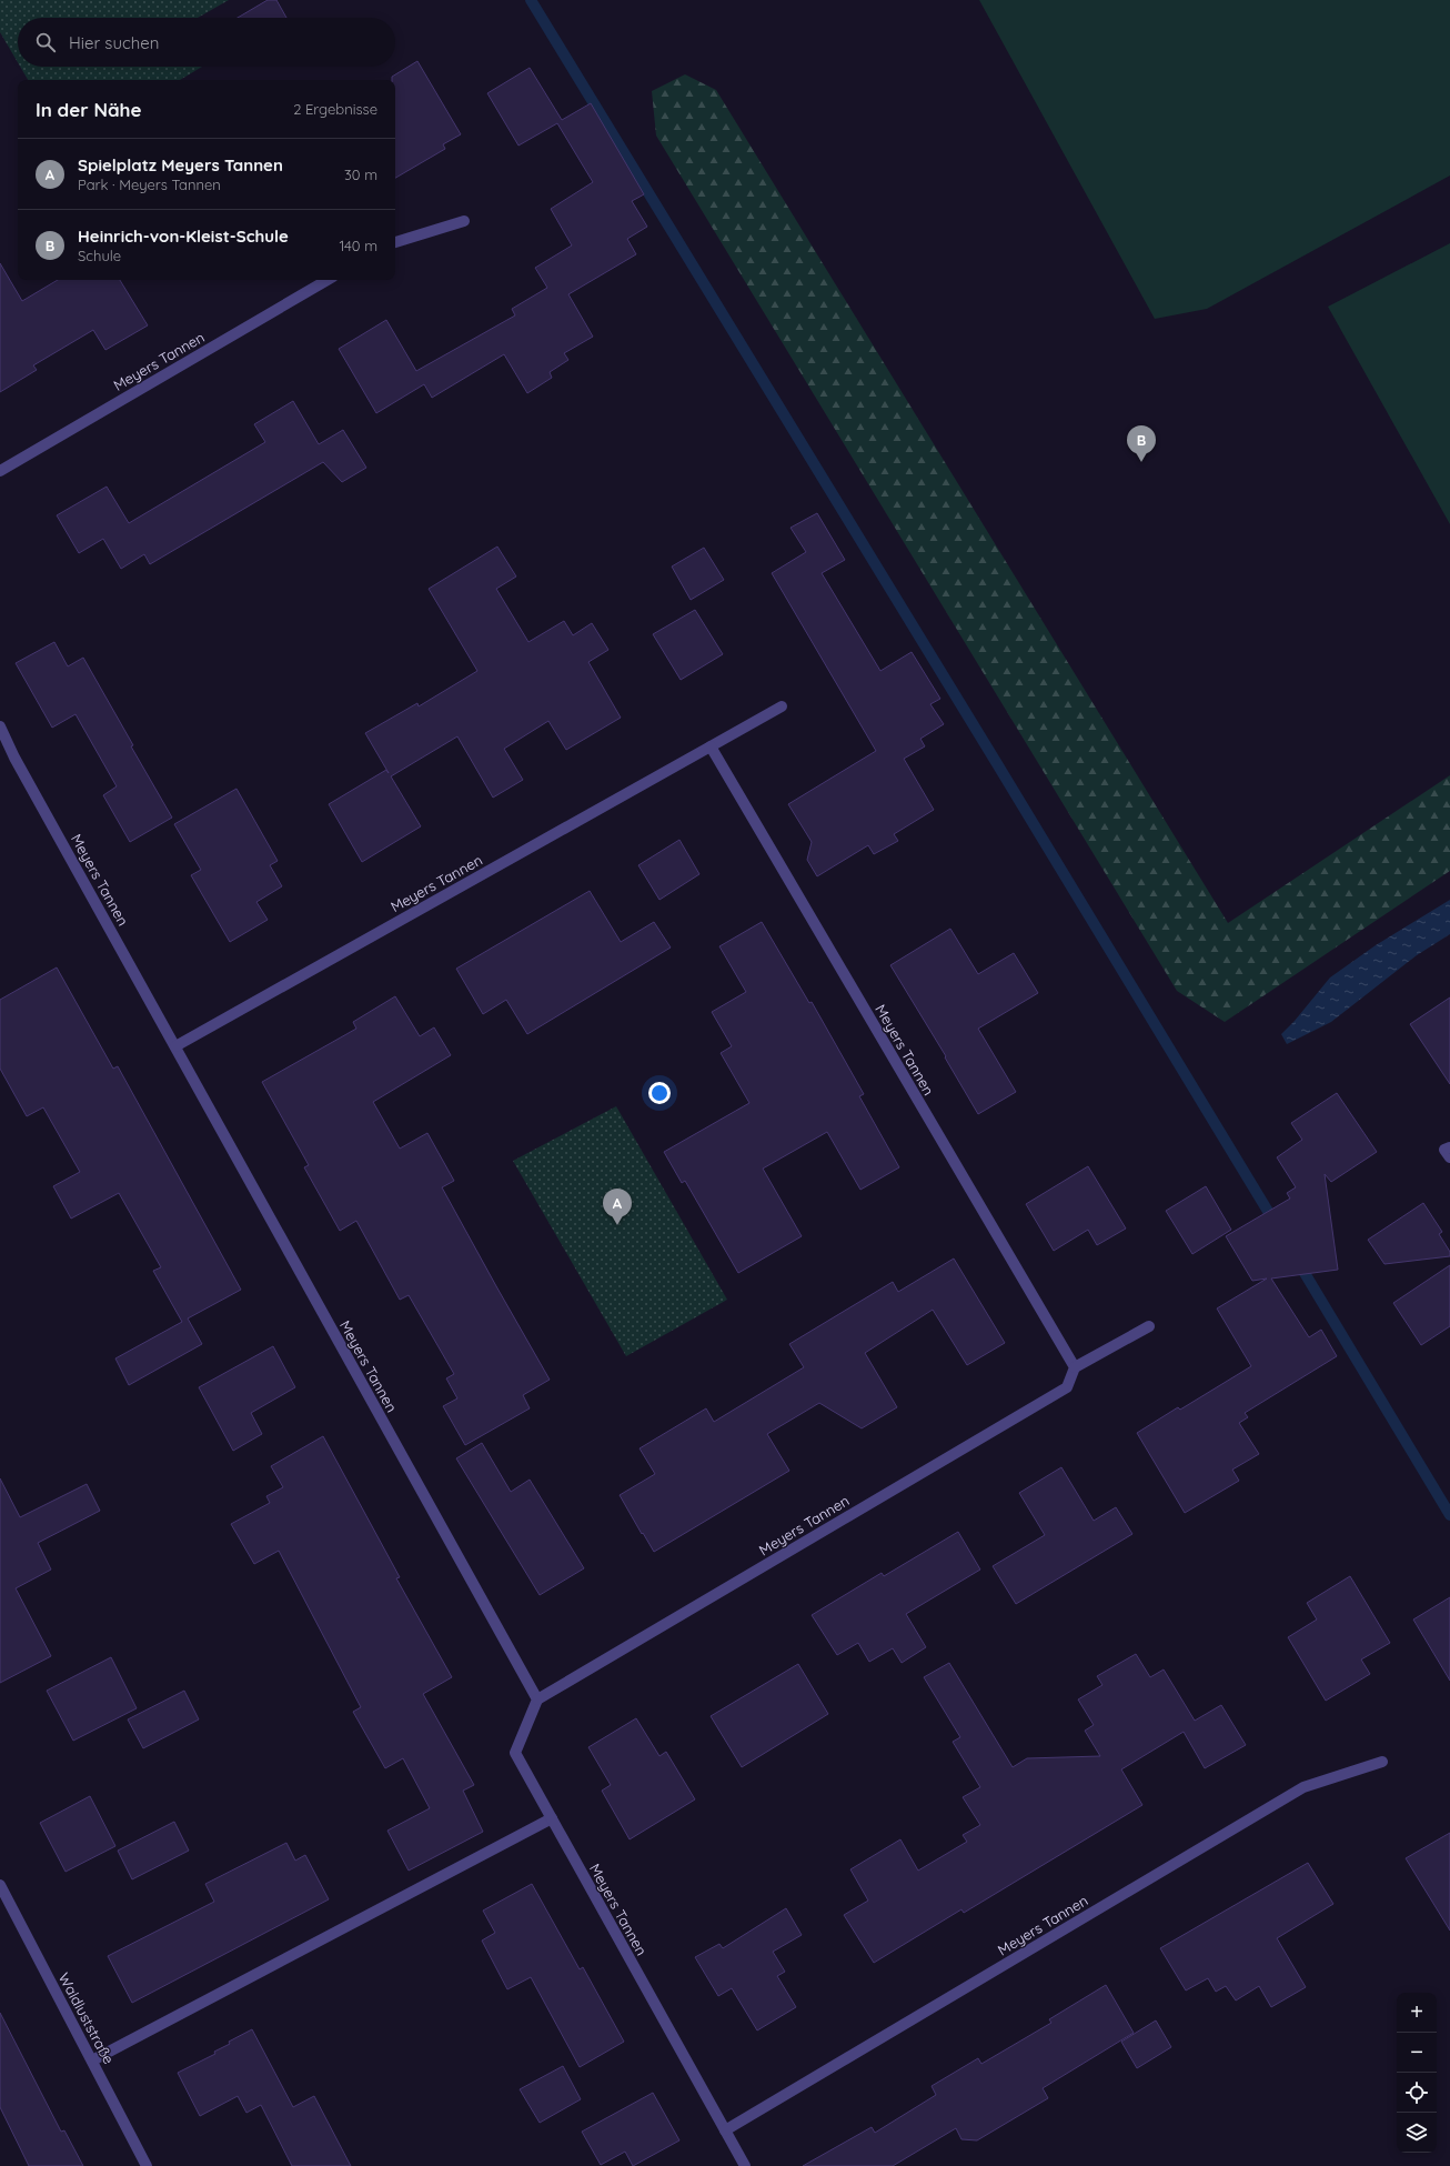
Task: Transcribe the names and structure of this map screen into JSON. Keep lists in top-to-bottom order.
{
  "streets": {
    "street": ["Meyers Tannen", "Waldluststraße"]
  },
  "page": {
    "search": "Hier suchen",
    "heading": ["In der Nähe", "2 Ergebnisse"],
    "list": [
      {
        "mark": "A",
        "name": "Spielplatz Meyers Tannen",
        "note": "Park · Meyers Tannen",
        "value": "30 m"
      },
      {
        "mark": "B",
        "name": "Heinrich-von-Kleist-Schule",
        "note": "Schule",
        "value": "140 m"
      }
    ],
    "pins": ["B", "A"],
    "map_buttons": ["+", "−"]
  }
}
